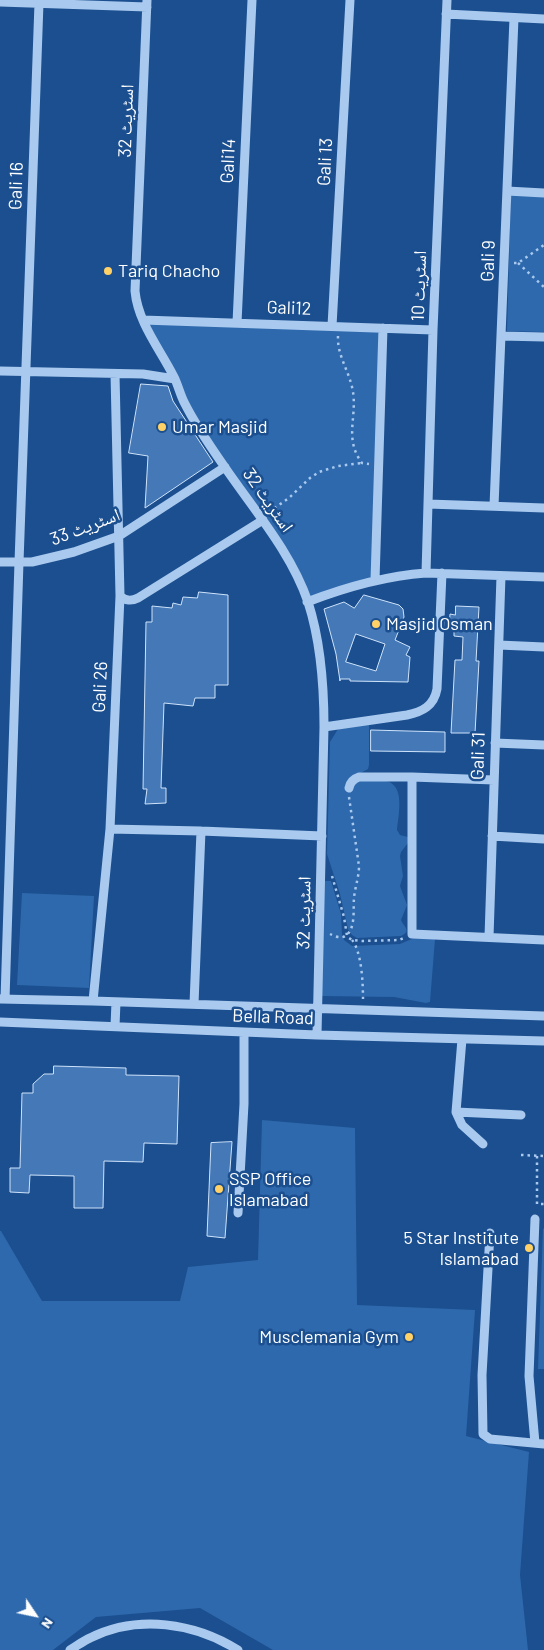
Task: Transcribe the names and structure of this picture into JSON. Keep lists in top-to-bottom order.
{
  "streets": {
    "street": [
      "اسٹریٹ 32",
      "Gali14",
      "Gali 13",
      "Gali 16",
      "Gali 9",
      "اسٹریٹ 10",
      "Gali12",
      "اسٹریٹ 33",
      "Gali 26",
      "Gali 31",
      "Bella Road"
    ]
  },
  "crossings": [
    ["اسٹریٹ 32", "Gali12"],
    ["اسٹریٹ 32", "اسٹریٹ 33"],
    ["اسٹریٹ 32", "Bella Road"],
    ["Gali14", "Gali12"],
    ["Gali 13", "Gali12"],
    ["Gali 16", "اسٹریٹ 33"],
    ["Gali 16", "Bella Road"],
    ["اسٹریٹ 10", "Gali12"],
    ["اسٹریٹ 33", "Gali 26"],
    ["Gali 26", "Bella Road"]
  ],
  "places": [
    "Tariq Chacho",
    "Umar Masjid",
    "Masjid Osman",
    "SSP Office Islamabad",
    "5 Star Institute Islamabad",
    "Musclemania Gym"
  ],
  "north": "bottom right"
}
